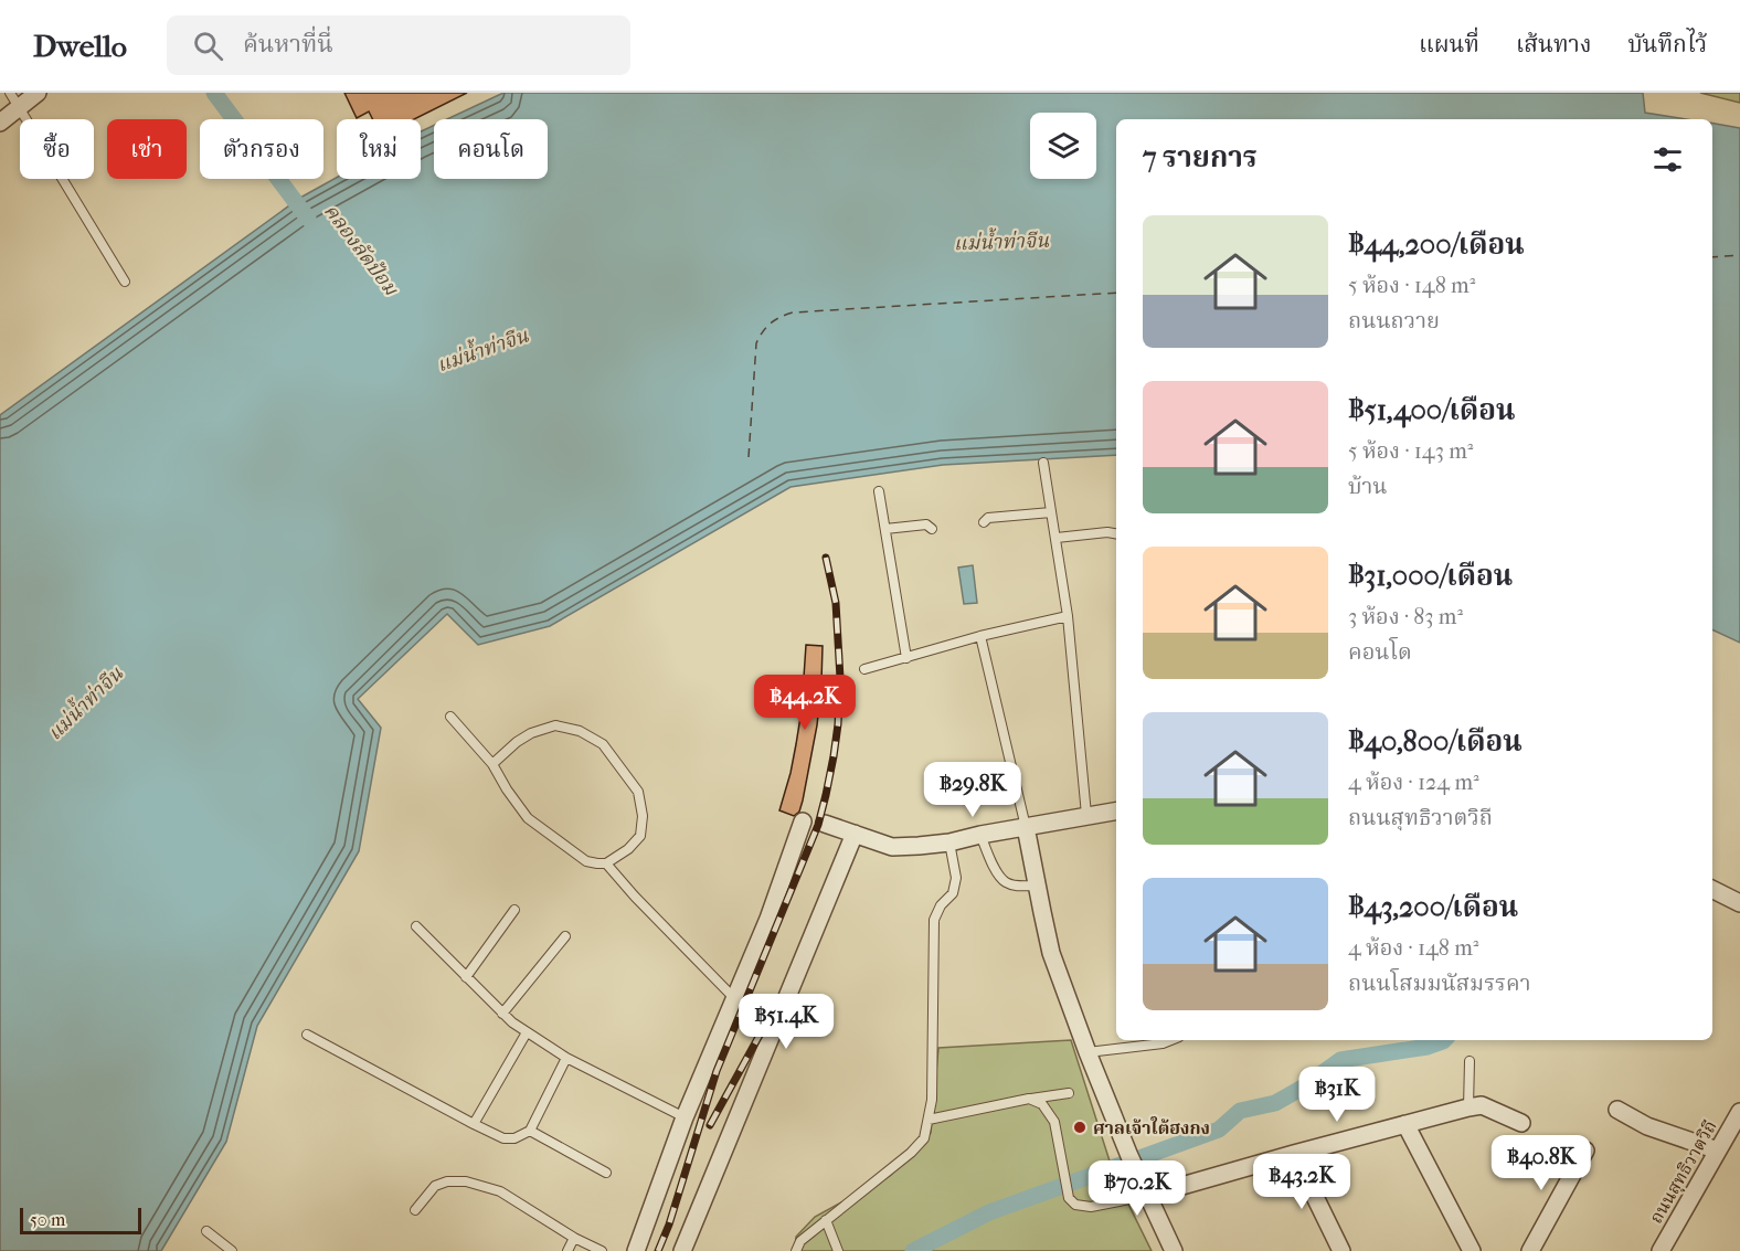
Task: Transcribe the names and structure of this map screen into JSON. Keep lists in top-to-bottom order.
{
  "streets": {
    "street": ["ถนนสุทธิวาตวิถี"]
  },
  "water": ["แม่น้ำท่าจีน", "คลองลัดป้อม"],
  "places": ["ศาลเจ้าใต้ฮงกง"],
  "scale_bar": "50 m",
  "page": {
    "header": "Dwello",
    "search": "ค้นหาที่นี่",
    "nav": ["แผนที่", "เส้นทาง", "บันทึกไว้"],
    "chip": [
      "ซื้อ",
      "เช่า",
      "ตัวกรอง",
      "ใหม่",
      "คอนโด"
    ],
    "heading": "7 รายการ",
    "list": [
      {
        "name": "฿44,200/เดือน",
        "note": "5 ห้อง · 148 m² · ถนนถวาย"
      },
      {
        "name": "฿51,400/เดือน",
        "note": "5 ห้อง · 143 m² · บ้าน"
      },
      {
        "name": "฿31,000/เดือน",
        "note": "3 ห้อง · 83 m² · คอนโด"
      },
      {
        "name": "฿40,800/เดือน",
        "note": "4 ห้อง · 124 m² · ถนนสุทธิวาตวิถี"
      },
      {
        "name": "฿43,200/เดือน",
        "note": "4 ห้อง · 148 m² · ถนนโสมมนัสมรรคา"
      }
    ],
    "price": [
      "฿44.2K",
      "฿29.8K",
      "฿51.4K",
      "฿31K",
      "฿40.8K",
      "฿43.2K",
      "฿70.2K"
    ],
    "scale": "50 m"
  }
}
